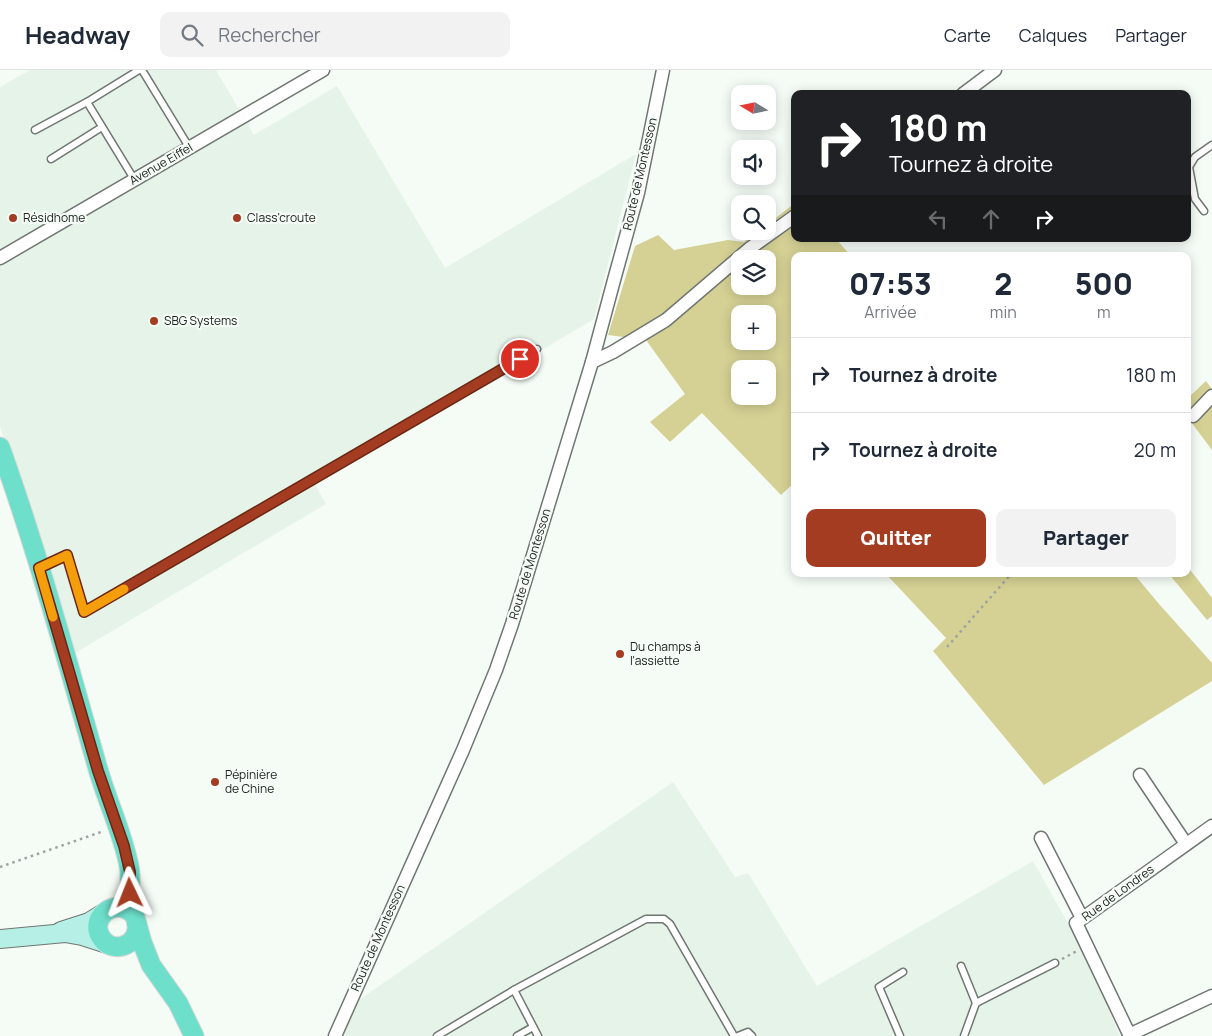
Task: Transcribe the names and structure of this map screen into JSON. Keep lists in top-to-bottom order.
{
  "streets": {
    "street": ["Avenue Eiffel", "Route de Montesson", "Rue de Londres"]
  },
  "places": [
    "Résidhome",
    "Class'croute",
    "SBG Systems",
    "Du champs à l'assiette",
    "Pépinière de Chine"
  ],
  "north": "left",
  "page": {
    "header": "Headway",
    "search": "Rechercher",
    "nav": ["Carte", "Calques", "Partager"],
    "map_buttons": ["+", "−"],
    "turn": ["180 m", "Tournez à droite"],
    "eta": [
      "07:53",
      "Arrivée",
      "2",
      "min",
      "500",
      "m"
    ],
    "list": [
      {
        "name": "Tournez à droite",
        "value": "180 m"
      },
      {
        "name": "Tournez à droite",
        "value": "20 m"
      }
    ],
    "buttons": ["Quitter", "Partager"]
  }
}
